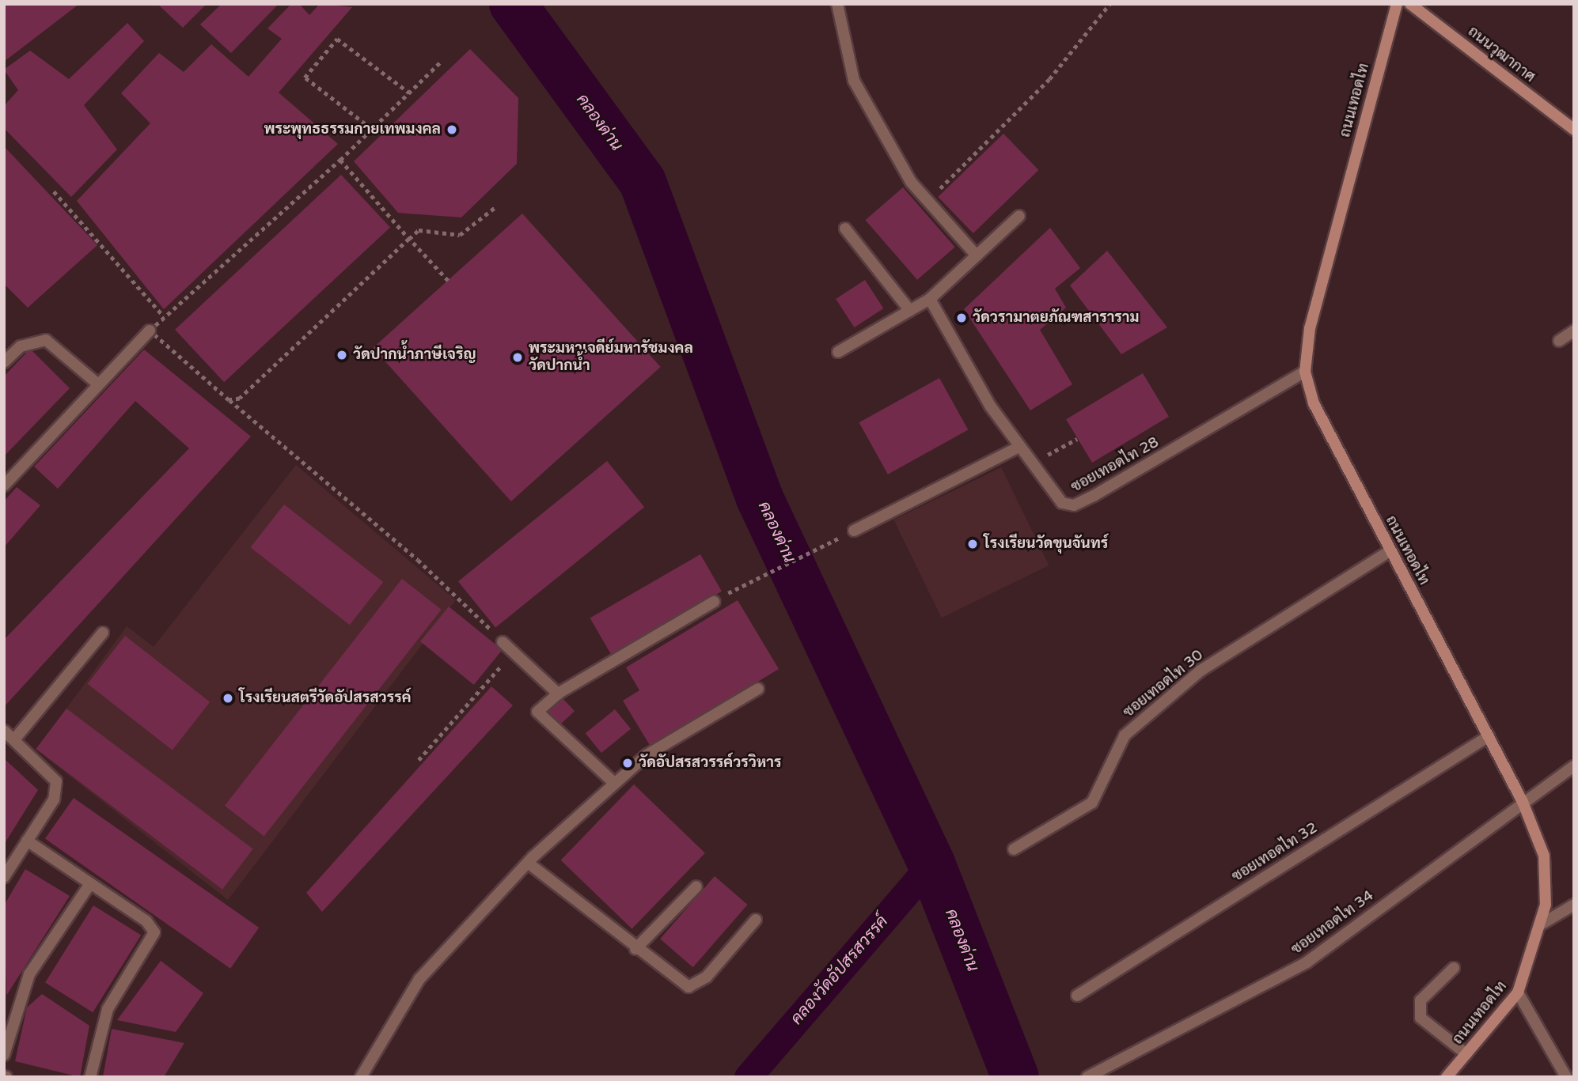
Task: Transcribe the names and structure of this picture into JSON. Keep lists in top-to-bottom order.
{
  "streets": {
    "main road": ["ถนนวุฒากาศ", "ถนนเทอดไท"],
    "street": [
      "ซอยเทอดไท 28",
      "ซอยเทอดไท 30",
      "ซอยเทอดไท 32",
      "ซอยเทอดไท 34"
    ]
  },
  "crossings": [
    ["ถนนเทอดไท", "ซอยเทอดไท 28"],
    ["ถนนเทอดไท", "ซอยเทอดไท 30"],
    ["ถนนเทอดไท", "ซอยเทอดไท 32"],
    ["ถนนเทอดไท", "ซอยเทอดไท 34"]
  ],
  "water": ["คลองด่าน", "คลองวัดอัปสรสวรรค์"],
  "places": [
    "พระพุทธธรรมกายเทพมงคล",
    "วัดวรามาตยภัณฑสาราราม",
    "วัดปากน้ำภาษีเจริญ",
    "พระมหาเจดีย์มหารัชมงคล วัดปากน้ำ",
    "โรงเรียนวัดขุนจันทร์",
    "โรงเรียนสตรีวัดอัปสรสวรรค์",
    "วัดอัปสรสวรรค์วรวิหาร"
  ]
}
